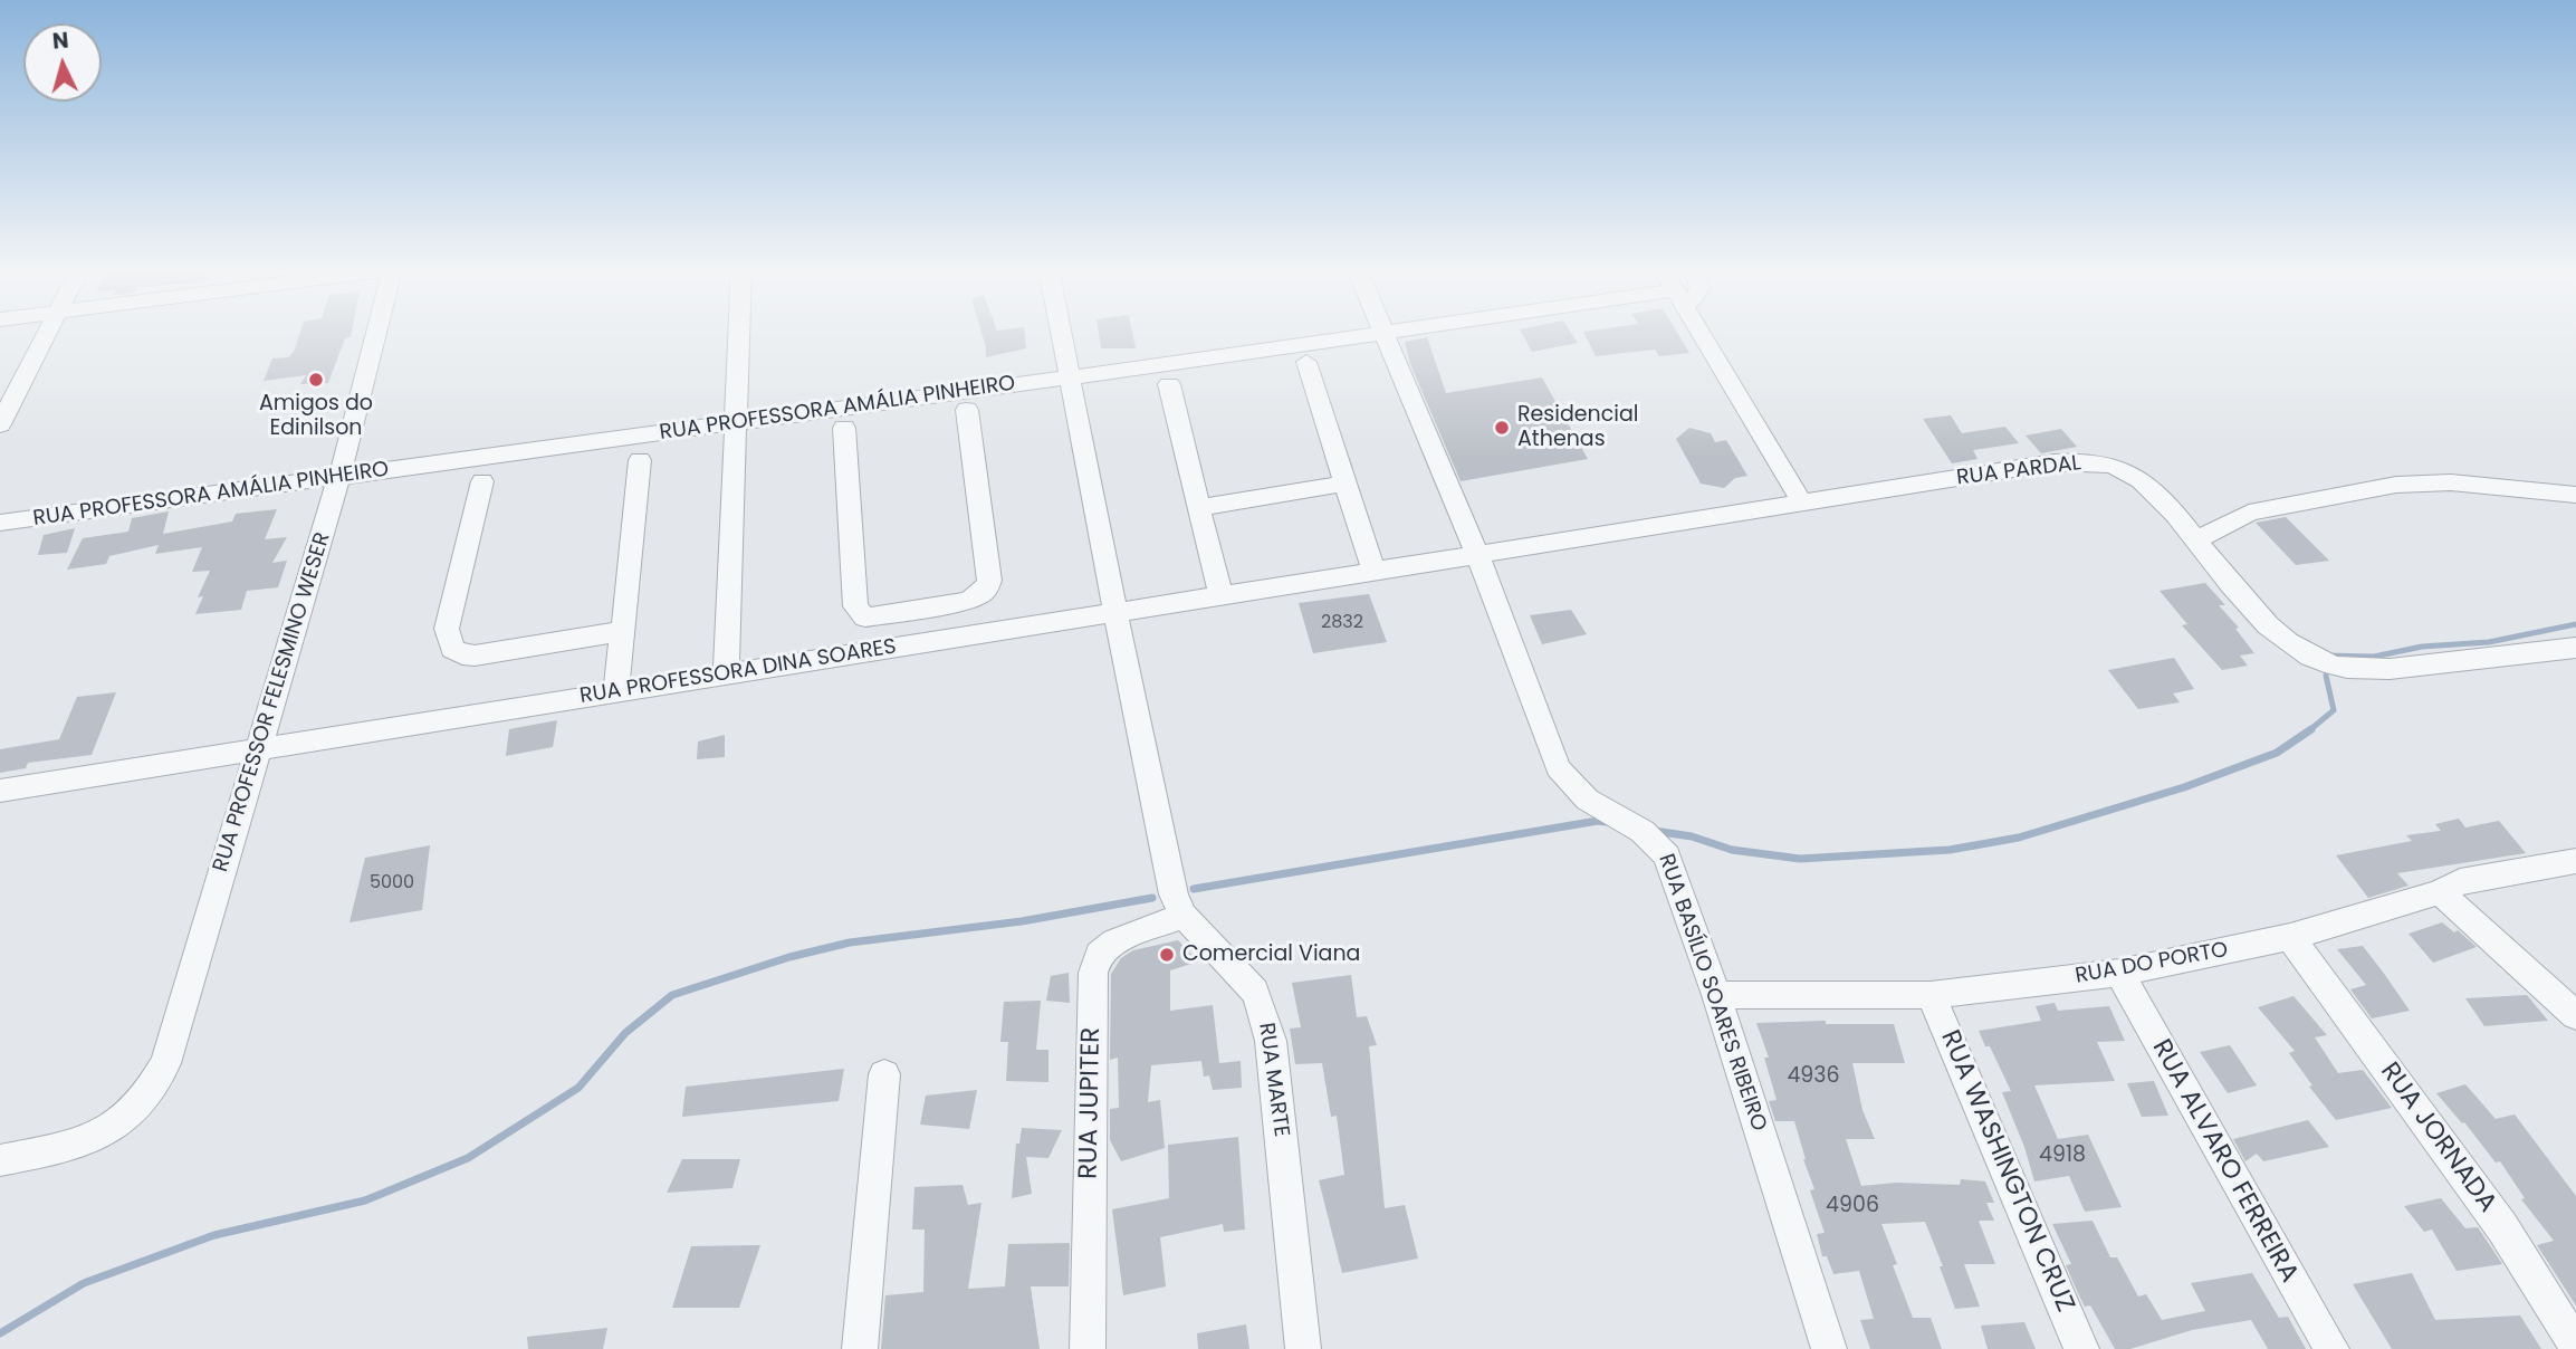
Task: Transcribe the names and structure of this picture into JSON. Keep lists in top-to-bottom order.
{
  "streets": {
    "street": [
      "RUA PROFESSORA AMÁLIA PINHEIRO",
      "RUA PARDAL",
      "RUA PROFESSORA DINA SOARES",
      "RUA PROFESSOR FELESMINO WESER",
      "RUA DO PORTO",
      "RUA BASÍLIO SOARES RIBEIRO",
      "RUA MARTE",
      "RUA JUPITER",
      "RUA JORNADA",
      "RUA ALVARO FERREIRA",
      "RUA WASHINGTON CRUZ"
    ]
  },
  "crossings": [
    ["RUA PROFESSORA AMÁLIA PINHEIRO", "RUA PROFESSOR FELESMINO WESER"],
    ["RUA PROFESSORA AMÁLIA PINHEIRO", "RUA BASÍLIO SOARES RIBEIRO"],
    ["RUA PROFESSORA AMÁLIA PINHEIRO", "RUA MARTE"],
    ["RUA PARDAL", "RUA PROFESSORA DINA SOARES"],
    ["RUA PARDAL", "RUA BASÍLIO SOARES RIBEIRO"],
    ["RUA PROFESSORA DINA SOARES", "RUA PROFESSOR FELESMINO WESER"],
    ["RUA PROFESSORA DINA SOARES", "RUA BASÍLIO SOARES RIBEIRO"],
    ["RUA PROFESSORA DINA SOARES", "RUA MARTE"],
    ["RUA DO PORTO", "RUA BASÍLIO SOARES RIBEIRO"],
    ["RUA DO PORTO", "RUA JORNADA"],
    ["RUA DO PORTO", "RUA ALVARO FERREIRA"],
    ["RUA DO PORTO", "RUA WASHINGTON CRUZ"],
    ["RUA MARTE", "RUA JUPITER"]
  ],
  "places": ["Amigos do Edinilson", "Residencial Athenas", "Comercial Viana"],
  "house_numbers": [
    "2832",
    "5000",
    "4936",
    "4918",
    "4906"
  ],
  "north": "top"
}
